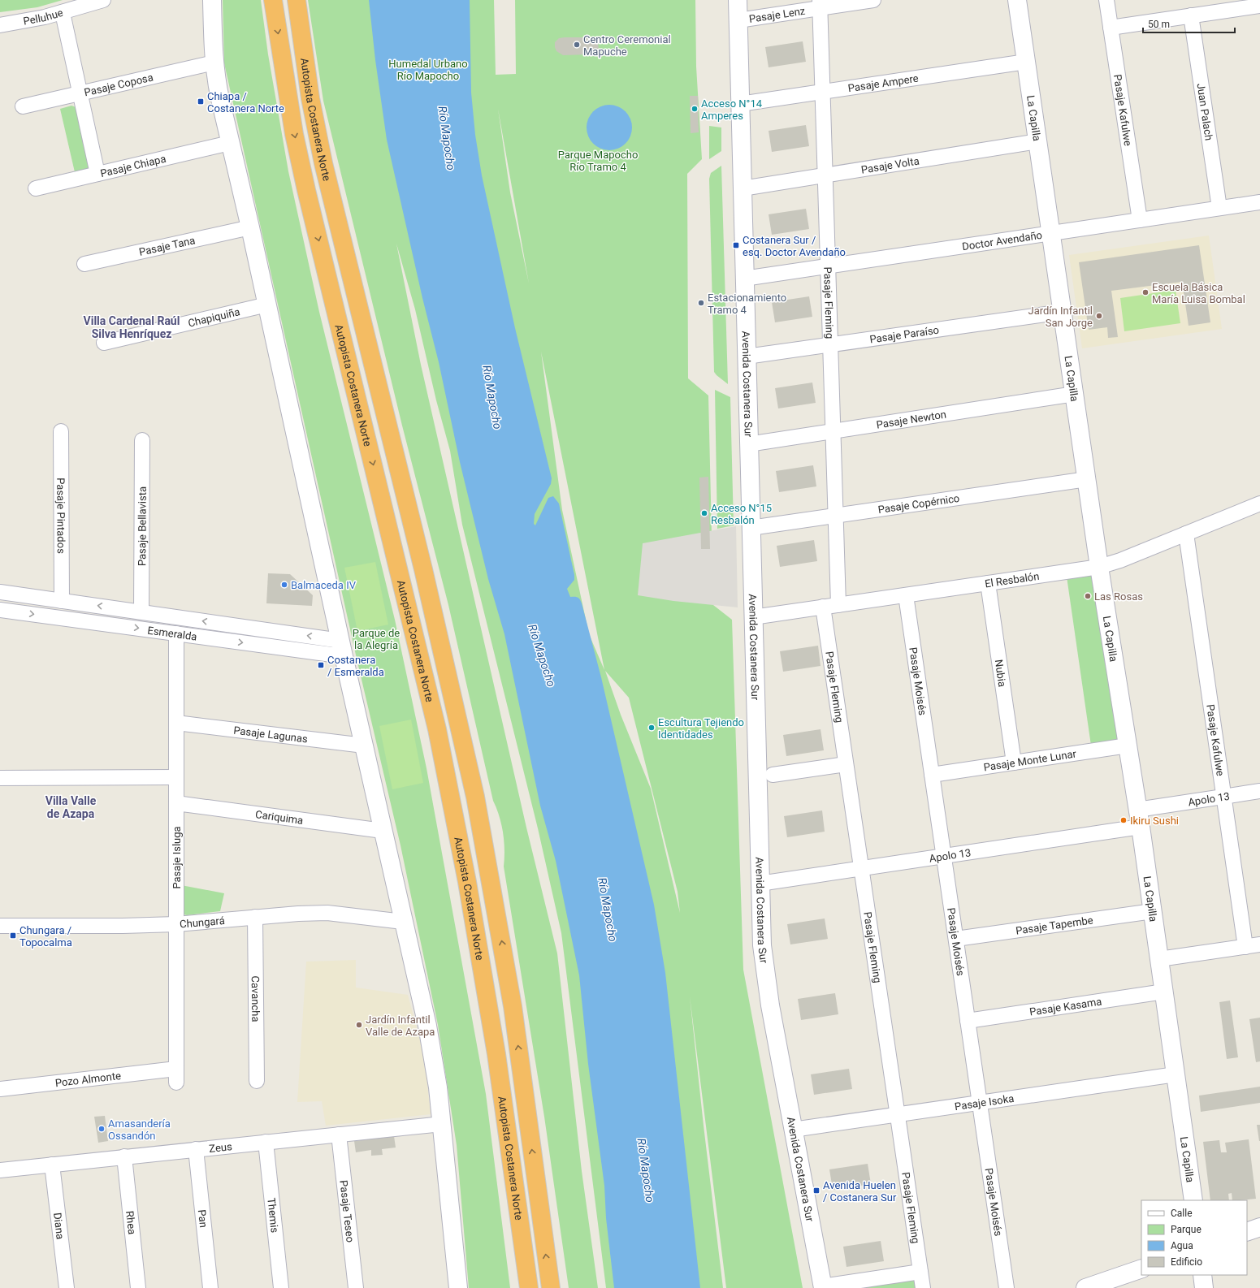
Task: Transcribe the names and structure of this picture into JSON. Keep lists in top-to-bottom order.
{
  "streets": {
    "highway": ["Autopista Costanera Norte"],
    "street": [
      "Pasaje Lenz",
      "Pelluhue",
      "Pasaje Ampere",
      "Pasaje Coposa",
      "Pasaje Kafulwe",
      "Juan Palach",
      "La Capilla",
      "Pasaje Volta",
      "Pasaje Chiapa",
      "Doctor Avendaño",
      "Pasaje Tana",
      "Pasaje Fleming",
      "Chapiquiña",
      "Pasaje Paraíso",
      "Avenida Costanera Sur",
      "Pasaje Newton",
      "Pasaje Copérnico",
      "Pasaje Pintados",
      "Pasaje Bellavista",
      "El Resbalón",
      "Esmeralda",
      "Nubia",
      "Pasaje Moisés",
      "Pasaje Lagunas",
      "Pasaje Monte Lunar",
      "Apolo 13",
      "Cariquima",
      "Pasaje Isluga",
      "Chungará",
      "Pasaje Tapembe",
      "Cavancha",
      "Pasaje Kasama",
      "Pozo Almonte",
      "Pasaje Isoka",
      "Zeus",
      "Pasaje Teseo",
      "Themis",
      "Pan",
      "Rhea",
      "Diana"
    ]
  },
  "crossings": [
    ["Pasaje Lenz", "Pasaje Fleming"],
    ["Pasaje Lenz", "Avenida Costanera Sur"],
    ["Pasaje Ampere", "La Capilla"],
    ["Pasaje Ampere", "Pasaje Fleming"],
    ["Pasaje Ampere", "Avenida Costanera Sur"],
    ["Pasaje Kafulwe", "Doctor Avendaño"],
    ["Pasaje Kafulwe", "El Resbalón"],
    ["Pasaje Kafulwe", "Apolo 13"],
    ["Juan Palach", "Doctor Avendaño"],
    ["La Capilla", "Pasaje Volta"],
    ["La Capilla", "Doctor Avendaño"],
    ["La Capilla", "Pasaje Paraíso"],
    ["La Capilla", "Pasaje Newton"],
    ["La Capilla", "Pasaje Copérnico"],
    ["La Capilla", "El Resbalón"],
    ["La Capilla", "Pasaje Monte Lunar"],
    ["La Capilla", "Apolo 13"],
    ["La Capilla", "Pasaje Tapembe"],
    ["La Capilla", "Pasaje Kasama"],
    ["La Capilla", "Pasaje Isoka"],
    ["Pasaje Volta", "Pasaje Fleming"],
    ["Pasaje Volta", "Avenida Costanera Sur"],
    ["Doctor Avendaño", "Pasaje Fleming"],
    ["Doctor Avendaño", "Avenida Costanera Sur"],
    ["Pasaje Fleming", "Pasaje Paraíso"],
    ["Pasaje Fleming", "Pasaje Newton"],
    ["Pasaje Fleming", "Pasaje Copérnico"],
    ["Pasaje Fleming", "El Resbalón"],
    ["Pasaje Fleming", "Apolo 13"],
    ["Pasaje Fleming", "Pasaje Isoka"],
    ["Pasaje Paraíso", "Avenida Costanera Sur"],
    ["Avenida Costanera Sur", "Pasaje Newton"],
    ["Avenida Costanera Sur", "Pasaje Copérnico"],
    ["Avenida Costanera Sur", "El Resbalón"],
    ["Avenida Costanera Sur", "Apolo 13"],
    ["Avenida Costanera Sur", "Pasaje Isoka"],
    ["Pasaje Pintados", "Esmeralda"],
    ["Pasaje Bellavista", "Esmeralda"],
    ["El Resbalón", "Nubia"],
    ["El Resbalón", "Pasaje Moisés"],
    ["Esmeralda", "Pasaje Isluga"],
    ["Nubia", "Pasaje Monte Lunar"],
    ["Pasaje Moisés", "Pasaje Monte Lunar"],
    ["Pasaje Moisés", "Apolo 13"],
    ["Pasaje Moisés", "Pasaje Tapembe"],
    ["Pasaje Moisés", "Pasaje Kasama"],
    ["Pasaje Moisés", "Pasaje Isoka"],
    ["Pasaje Lagunas", "Pasaje Isluga"],
    ["Cariquima", "Pasaje Isluga"],
    ["Pasaje Isluga", "Chungará"],
    ["Pasaje Isluga", "Pozo Almonte"],
    ["Chungará", "Cavancha"],
    ["Zeus", "Pasaje Teseo"],
    ["Zeus", "Themis"],
    ["Zeus", "Pan"],
    ["Zeus", "Rhea"],
    ["Zeus", "Diana"]
  ],
  "districts": ["Villa Cardenal Raúl Silva Henríquez", "Villa Valle de Azapa"],
  "water": ["Río Mapocho"],
  "parks": ["Humedal Urbano Río Mapocho", "Parque Mapocho Río Tramo 4", "Parque de la Alegría"],
  "places": {
    "other": [
      "Centro Ceremonial Mapuche",
      "Acceso N°14 Amperes",
      "Escuela Básica María Luisa Bombal",
      "Estacionamiento Tramo 4",
      "Jardín Infantil San Jorge",
      "Acceso N°15 Resbalón",
      "Balmaceda IV",
      "Las Rosas",
      "Escultura Tejiendo Identidades",
      "Ikiru Sushi",
      "Jardín Infantil Valle de Azapa",
      "Amasandería Ossandón"
    ],
    "transit": [
      "Chiapa / Costanera Norte",
      "Costanera Sur / esq. Doctor Avendaño",
      "Costanera / Esmeralda",
      "Chungara / Topocalma",
      "Avenida Huelen / Costanera Sur"
    ]
  },
  "legend": [
    "Calle",
    "Parque",
    "Agua",
    "Edificio"
  ],
  "scale_bar": "50 m"
}
